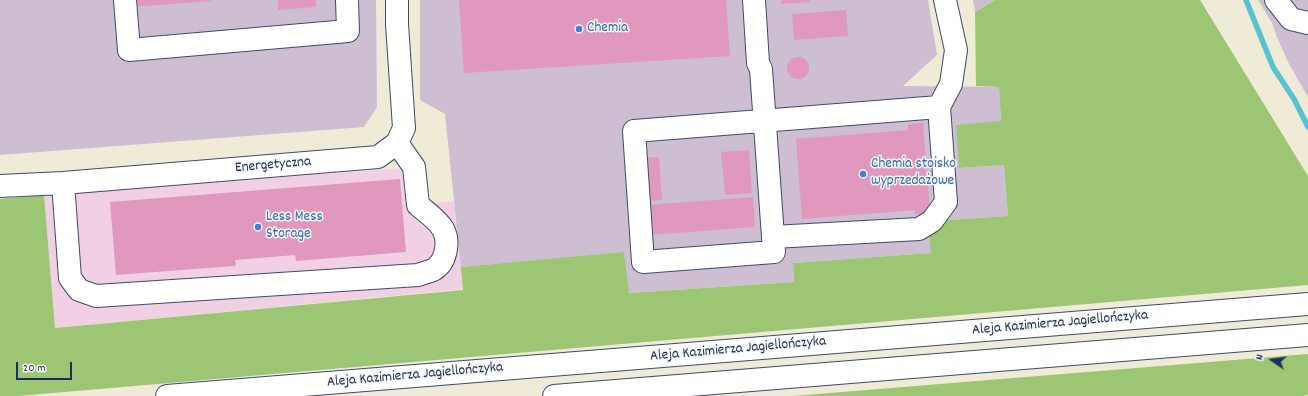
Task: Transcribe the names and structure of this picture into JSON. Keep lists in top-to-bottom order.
{
  "streets": {
    "main road": ["Energetyczna", "Aleja Kazimierza Jagiellończyka"]
  },
  "places": ["Chemia", "Chemia stoisko wyprzedażowe", "Less Mess Storage"],
  "scale_bar": "20 m",
  "north": "left"
}
